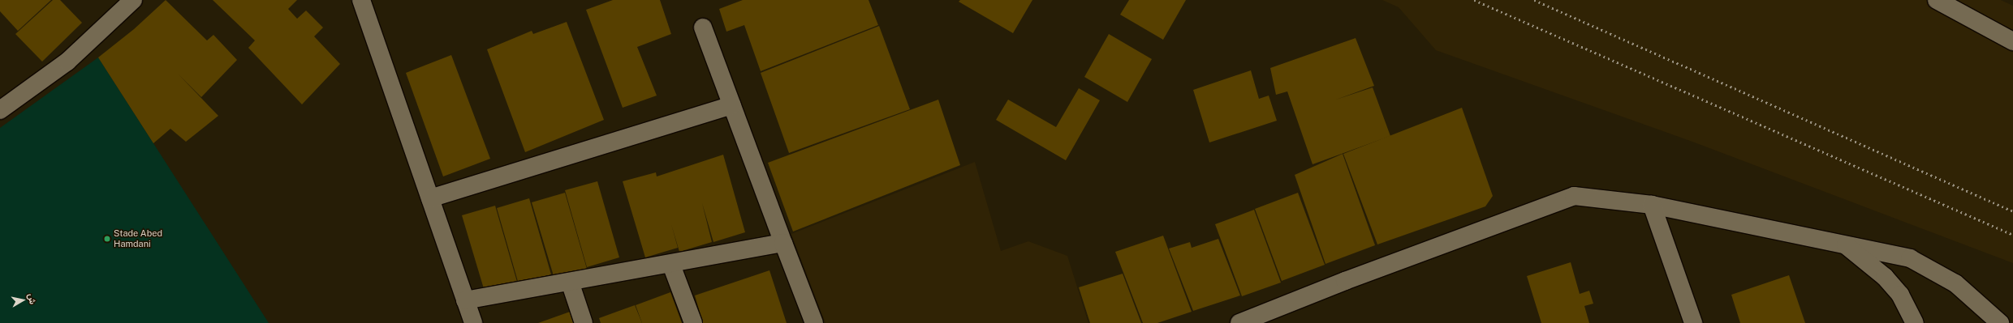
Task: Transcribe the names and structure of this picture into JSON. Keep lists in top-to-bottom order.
{
  "places": ["Stade Abed Hamdani"],
  "north": "right"
}
